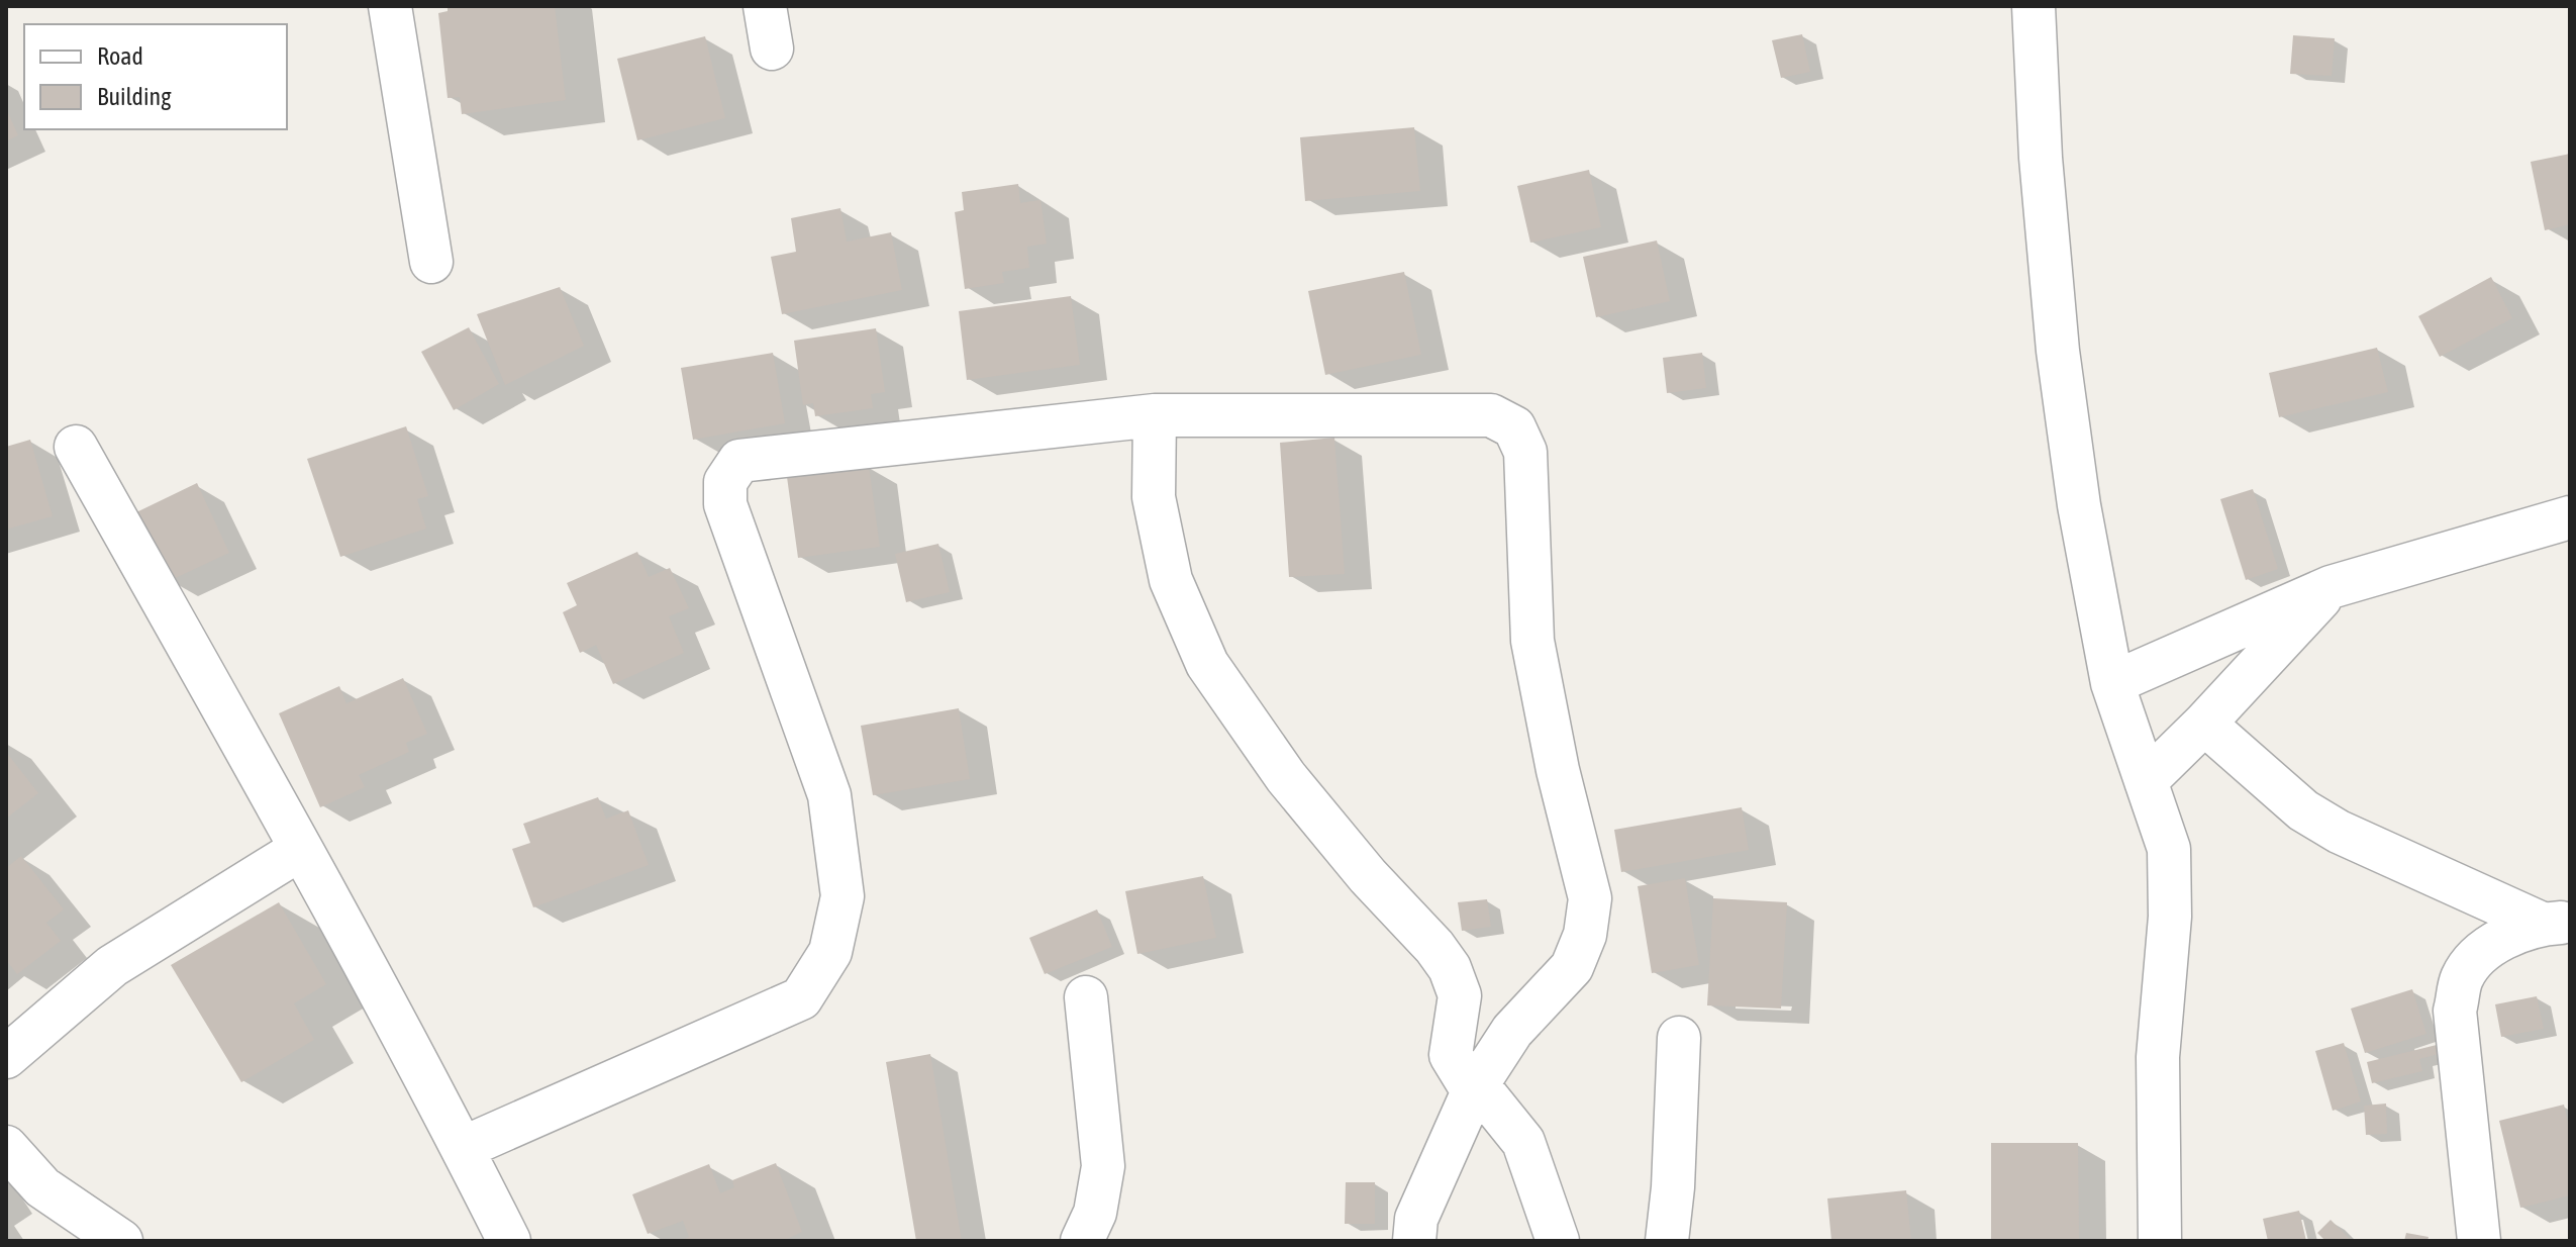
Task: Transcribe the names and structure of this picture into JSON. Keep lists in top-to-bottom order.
{
  "legend": ["Road", "Building"]
}
